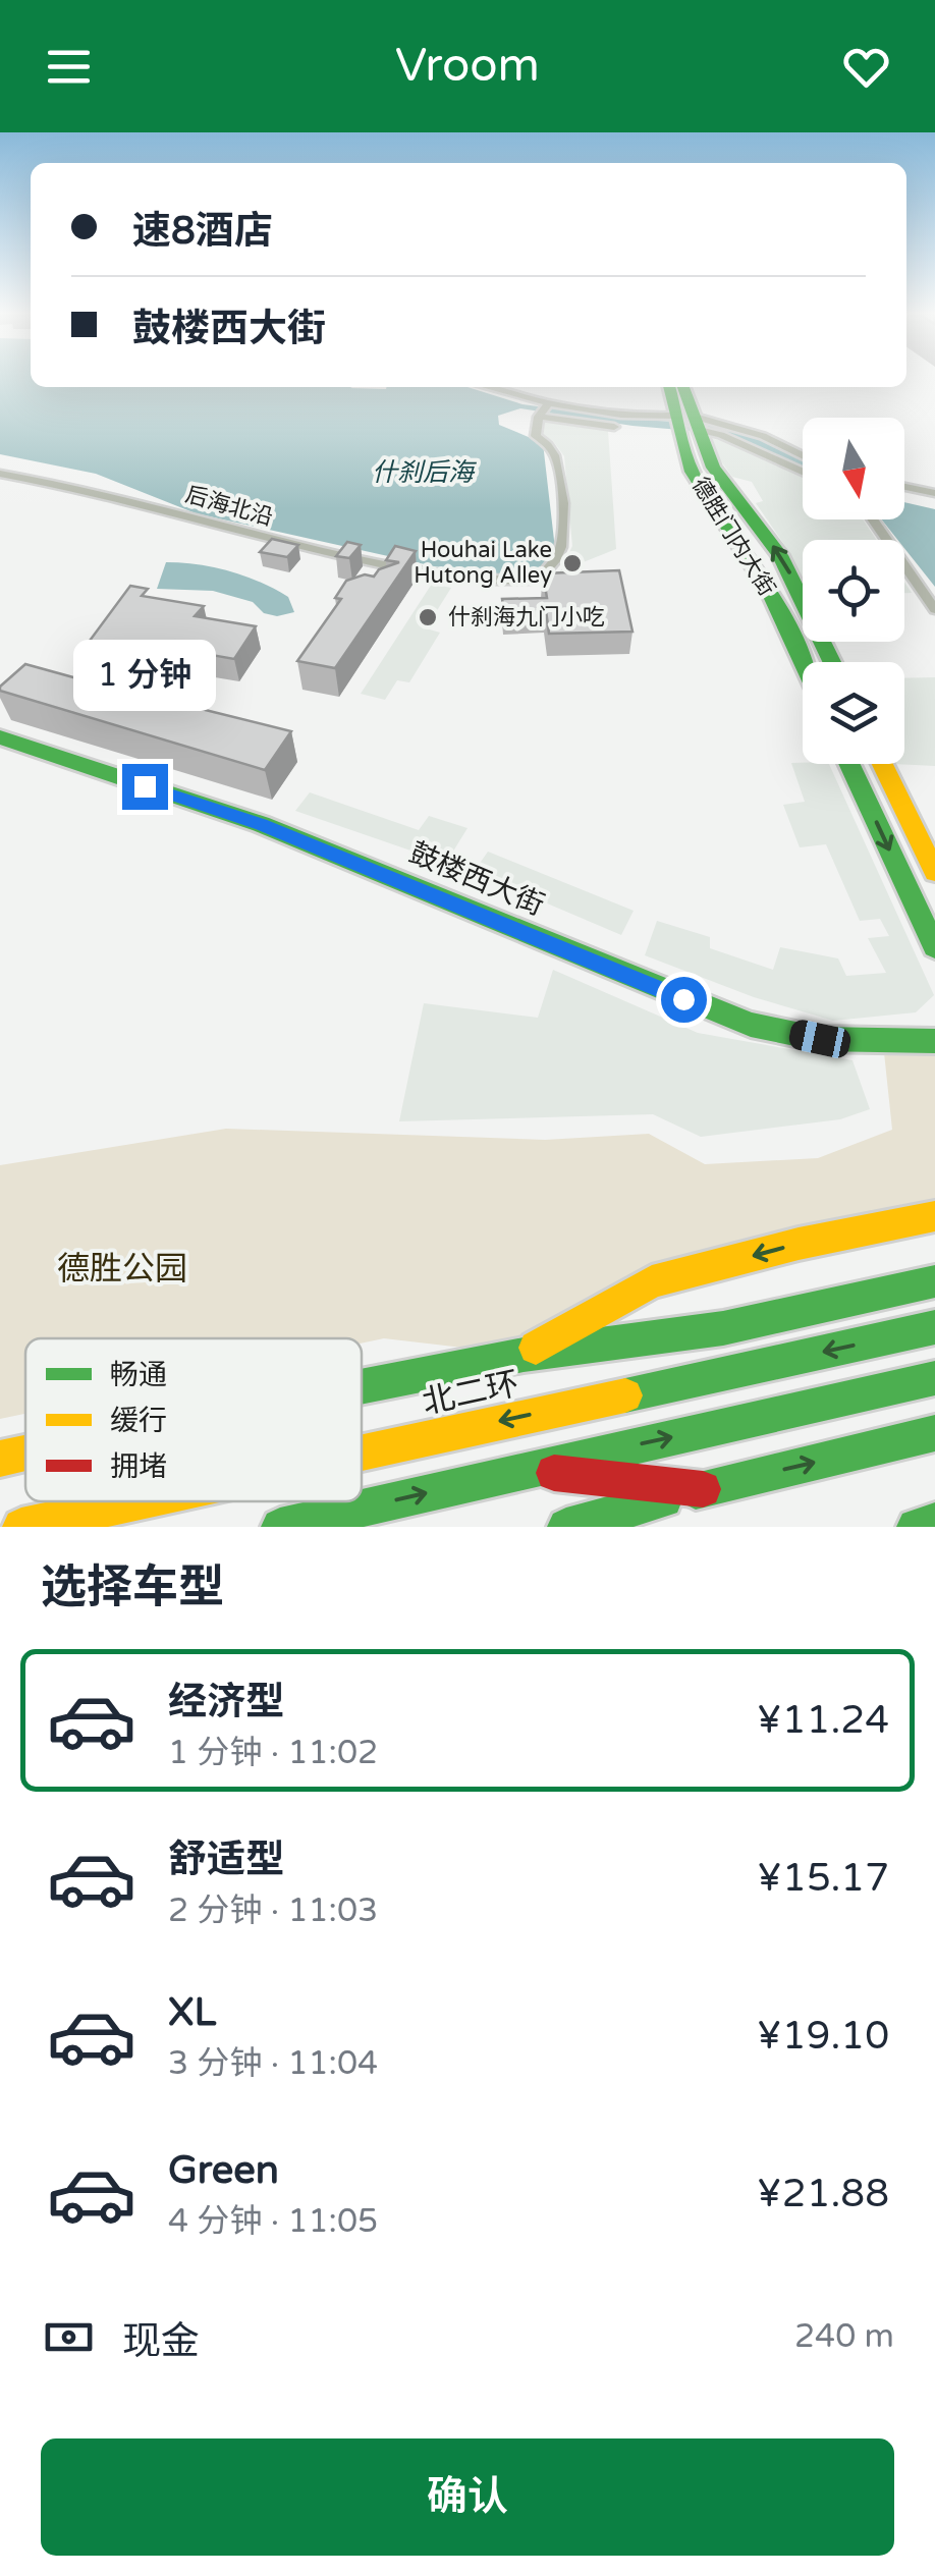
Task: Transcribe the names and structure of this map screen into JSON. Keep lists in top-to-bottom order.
{
  "streets": {
    "main road": ["德胜门内大街", "鼓楼西大街", "北二环"],
    "street": ["后海北沿"]
  },
  "water": ["什刹后海"],
  "parks": ["德胜公园"],
  "places": ["Houhai Lake Hutong Alley", "什刹海九门小吃"],
  "legend": ["畅通", "缓行", "拥堵"],
  "north": "bottom",
  "page": {
    "header": "Vroom",
    "banner": ["速8酒店", "鼓楼西大街"],
    "bubble": "1 分钟",
    "heading": "选择车型",
    "list": [
      {
        "name": "经济型",
        "note": "1 分钟 · 11:02",
        "value": "¥11.24"
      },
      {
        "name": "舒适型",
        "note": "2 分钟 · 11:03",
        "value": "¥15.17"
      },
      {
        "name": "XL",
        "note": "3 分钟 · 11:04",
        "value": "¥19.10"
      },
      {
        "name": "Green",
        "note": "4 分钟 · 11:05",
        "value": "¥21.88"
      }
    ],
    "pay": ["现金", "240 m"],
    "buttons": "确认"
  }
}
